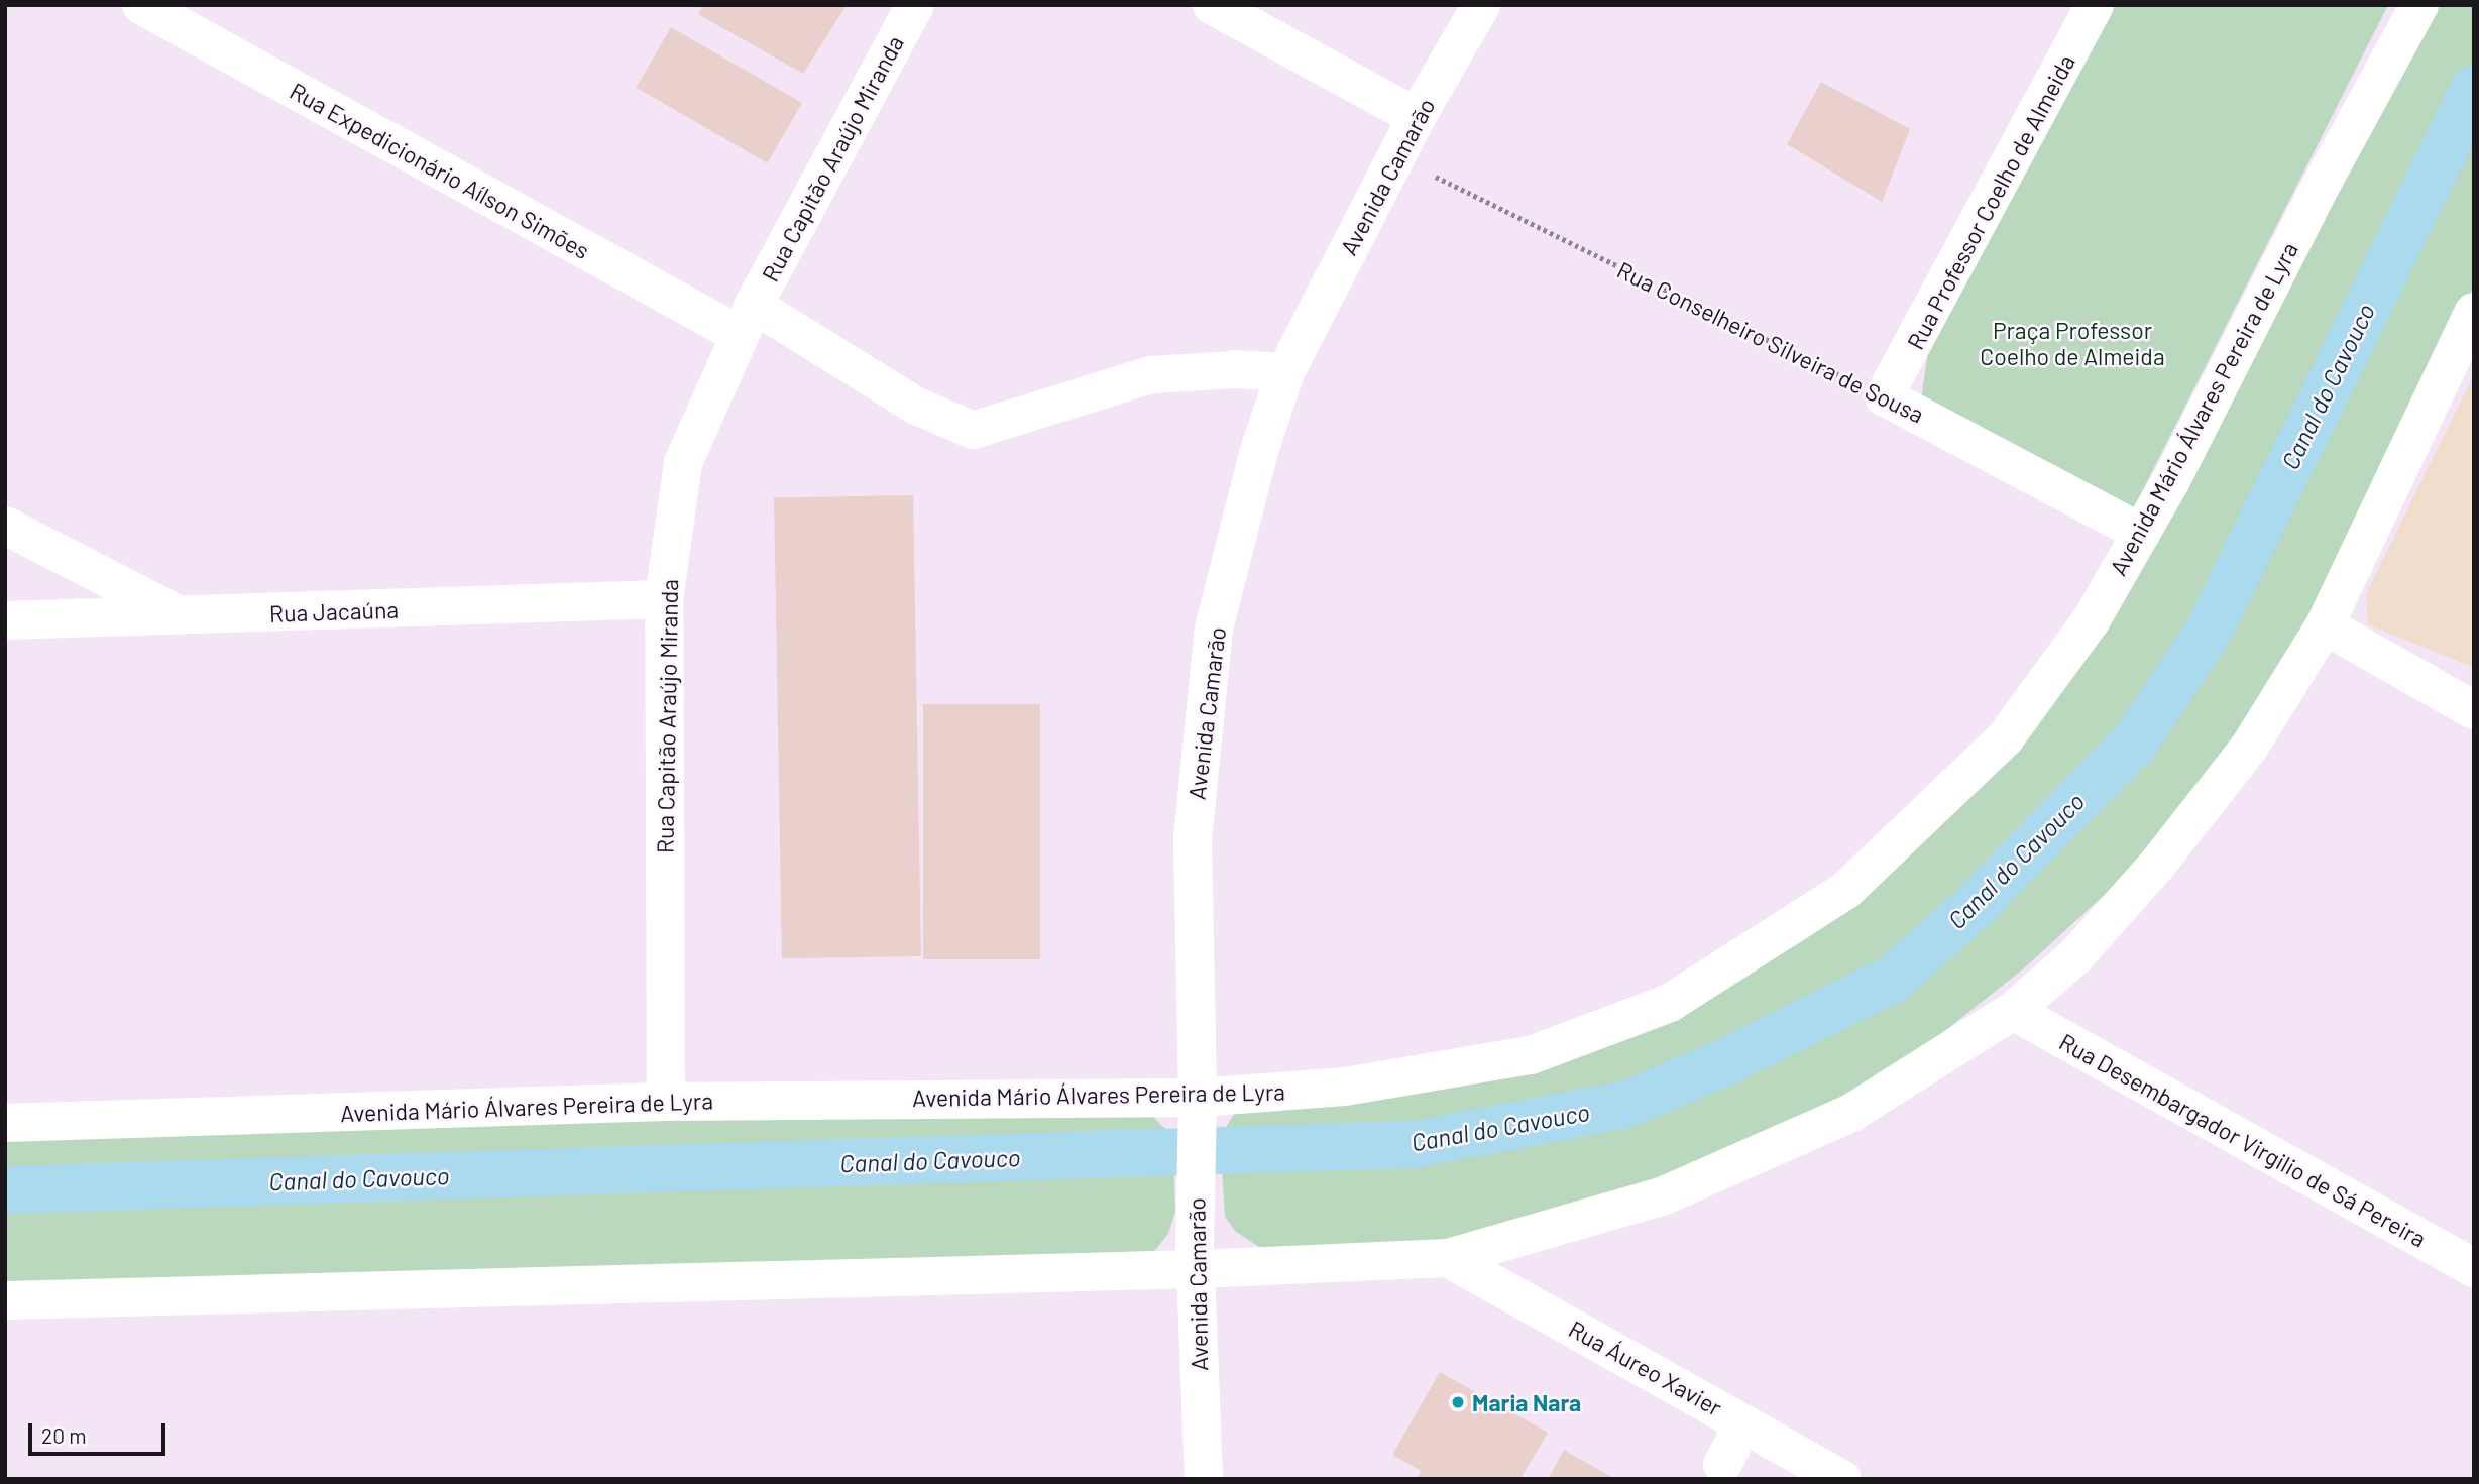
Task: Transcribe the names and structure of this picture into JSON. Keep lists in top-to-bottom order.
{
  "streets": {
    "street": [
      "Rua Capitão Araújo Miranda",
      "Rua Expedicionário Aílson Simões",
      "Avenida Camarão",
      "Rua Professor Coelho de Almeida",
      "Rua Conselheiro Silveira de Sousa",
      "Avenida Mário Álvares Pereira de Lyra",
      "Rua Jacaúna",
      "Rua Desembargador Virgilio de Sá Pereira",
      "Rua Áureo Xavier"
    ]
  },
  "crossings": [
    ["Rua Capitão Araújo Miranda", "Rua Expedicionário Aílson Simões"],
    ["Rua Capitão Araújo Miranda", "Avenida Mário Álvares Pereira de Lyra"],
    ["Rua Capitão Araújo Miranda", "Rua Jacaúna"],
    ["Avenida Camarão", "Rua Conselheiro Silveira de Sousa"],
    ["Avenida Camarão", "Avenida Mário Álvares Pereira de Lyra"],
    ["Rua Professor Coelho de Almeida", "Rua Conselheiro Silveira de Sousa"],
    ["Rua Conselheiro Silveira de Sousa", "Avenida Mário Álvares Pereira de Lyra"]
  ],
  "water": ["Canal do Cavouco"],
  "parks": ["Praça Professor Coelho de Almeida"],
  "places": ["Maria Nara"],
  "scale_bar": "20 m"
}
